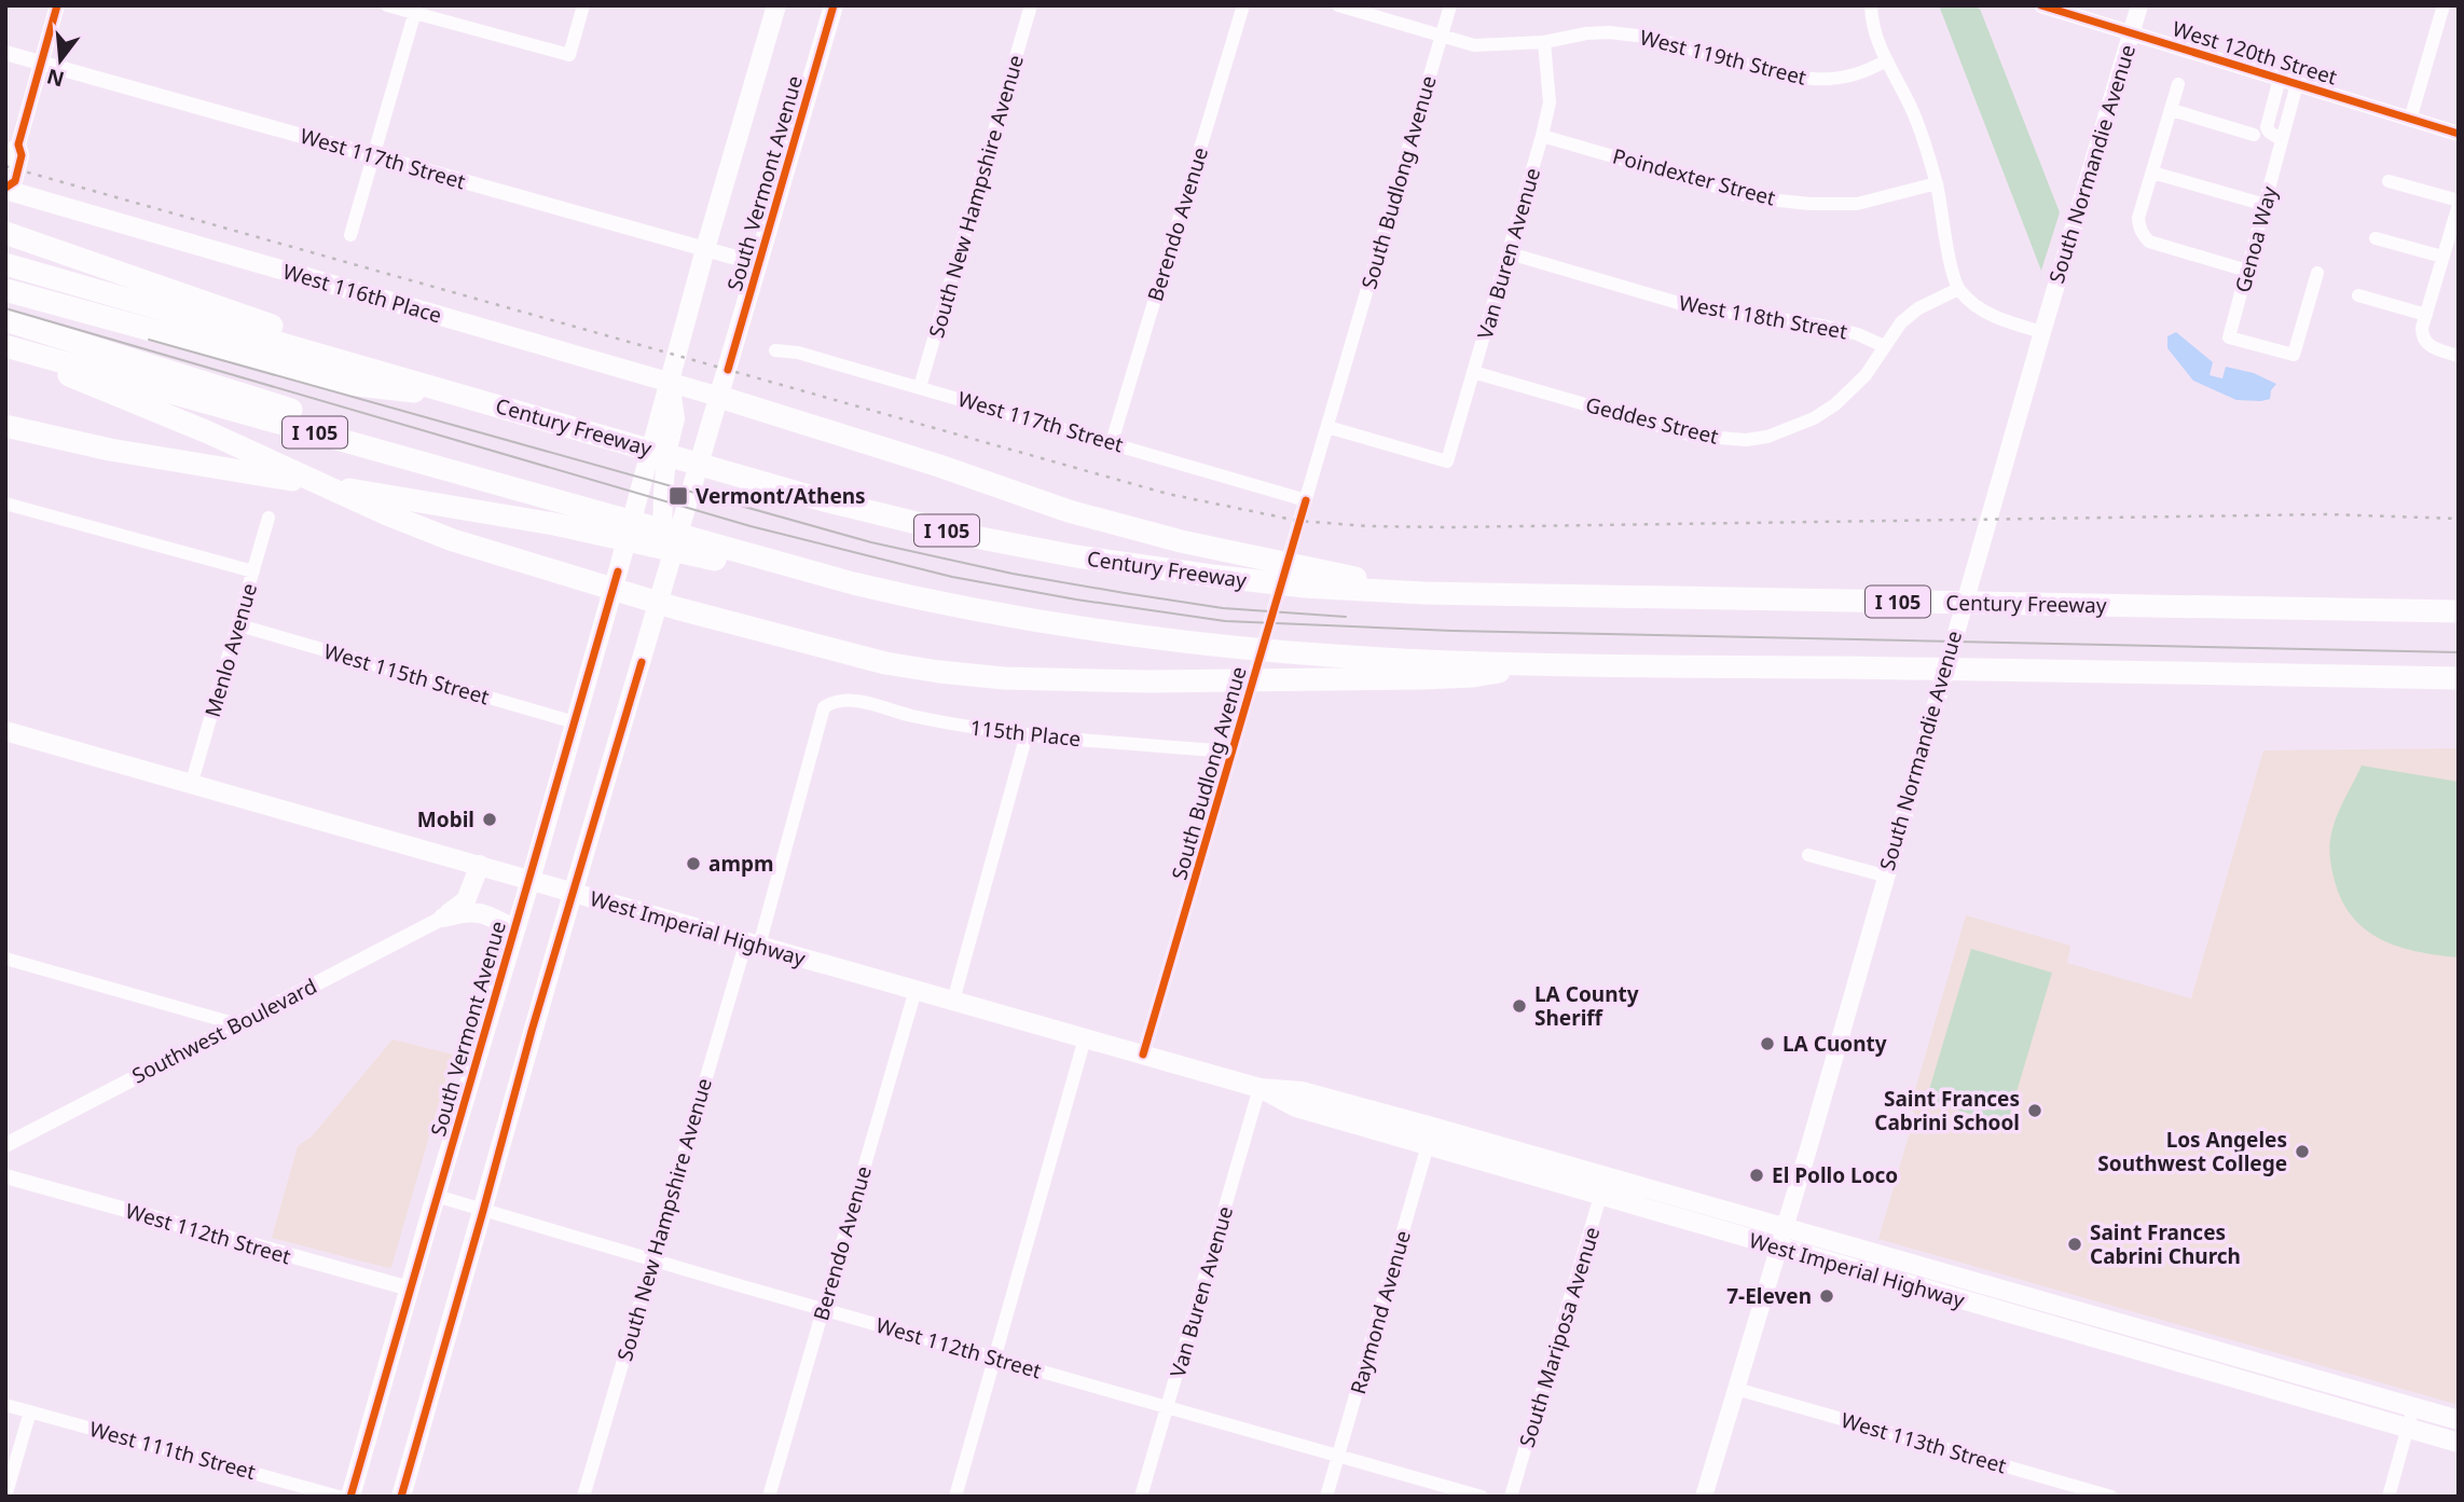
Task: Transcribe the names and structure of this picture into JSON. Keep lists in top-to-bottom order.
{
  "streets": {
    "highway": ["Century Freeway", "I 105"],
    "main road": [
      "South Normandie Avenue",
      "South Vermont Avenue",
      "West 116th Place",
      "West Imperial Highway"
    ],
    "street": [
      "West 120th Street",
      "West 119th Street",
      "West 117th Street",
      "Poindexter Street",
      "South Budlong Avenue",
      "South New Hampshire Avenue",
      "Berendo Avenue",
      "Genoa Way",
      "Van Buren Avenue",
      "West 118th Street",
      "Geddes Street",
      "Menlo Avenue",
      "West 115th Street",
      "115th Place",
      "Southwest Boulevard",
      "West 112th Street",
      "Raymond Avenue",
      "South Mariposa Avenue",
      "West 113th Street",
      "West 111th Street"
    ]
  },
  "crossings": [
    ["West 120th Street", "South Normandie Avenue"],
    ["West 120th Street", "Genoa Way"],
    ["West 119th Street", "South Budlong Avenue"],
    ["West 119th Street", "Van Buren Avenue"],
    ["West 117th Street", "South Budlong Avenue"],
    ["West 117th Street", "South Vermont Avenue"],
    ["West 117th Street", "South New Hampshire Avenue"],
    ["West 117th Street", "Berendo Avenue"],
    ["South Normandie Avenue", "West Imperial Highway"],
    ["South Normandie Avenue", "West 113th Street"],
    ["Poindexter Street", "Van Buren Avenue"],
    ["South Budlong Avenue", "Van Buren Avenue"],
    ["South Budlong Avenue", "115th Place"],
    ["South Budlong Avenue", "West Imperial Highway"],
    ["South Vermont Avenue", "West 116th Place"],
    ["South Vermont Avenue", "West 115th Street"],
    ["South Vermont Avenue", "West Imperial Highway"],
    ["South Vermont Avenue", "West 112th Street"],
    ["South New Hampshire Avenue", "115th Place"],
    ["South New Hampshire Avenue", "West Imperial Highway"],
    ["South New Hampshire Avenue", "West 112th Street"],
    ["Berendo Avenue", "West Imperial Highway"],
    ["Berendo Avenue", "West 112th Street"],
    ["Van Buren Avenue", "West 118th Street"],
    ["Van Buren Avenue", "Geddes Street"],
    ["Van Buren Avenue", "West Imperial Highway"],
    ["Van Buren Avenue", "West 112th Street"],
    ["West 118th Street", "Geddes Street"],
    ["Menlo Avenue", "West 115th Street"],
    ["Menlo Avenue", "West Imperial Highway"],
    ["West Imperial Highway", "Raymond Avenue"],
    ["West Imperial Highway", "South Mariposa Avenue"],
    ["West 112th Street", "Raymond Avenue"]
  ],
  "places": {
    "transit": ["Vermont/Athens"],
    "other": [
      "Mobil",
      "ampm",
      "LA County Sheriff",
      "LA Cuonty",
      "Saint Frances Cabrini School",
      "Los Angeles Southwest College",
      "El Pollo Loco",
      "Saint Frances Cabrini Church",
      "7-Eleven"
    ]
  },
  "north": "bottom"
}
